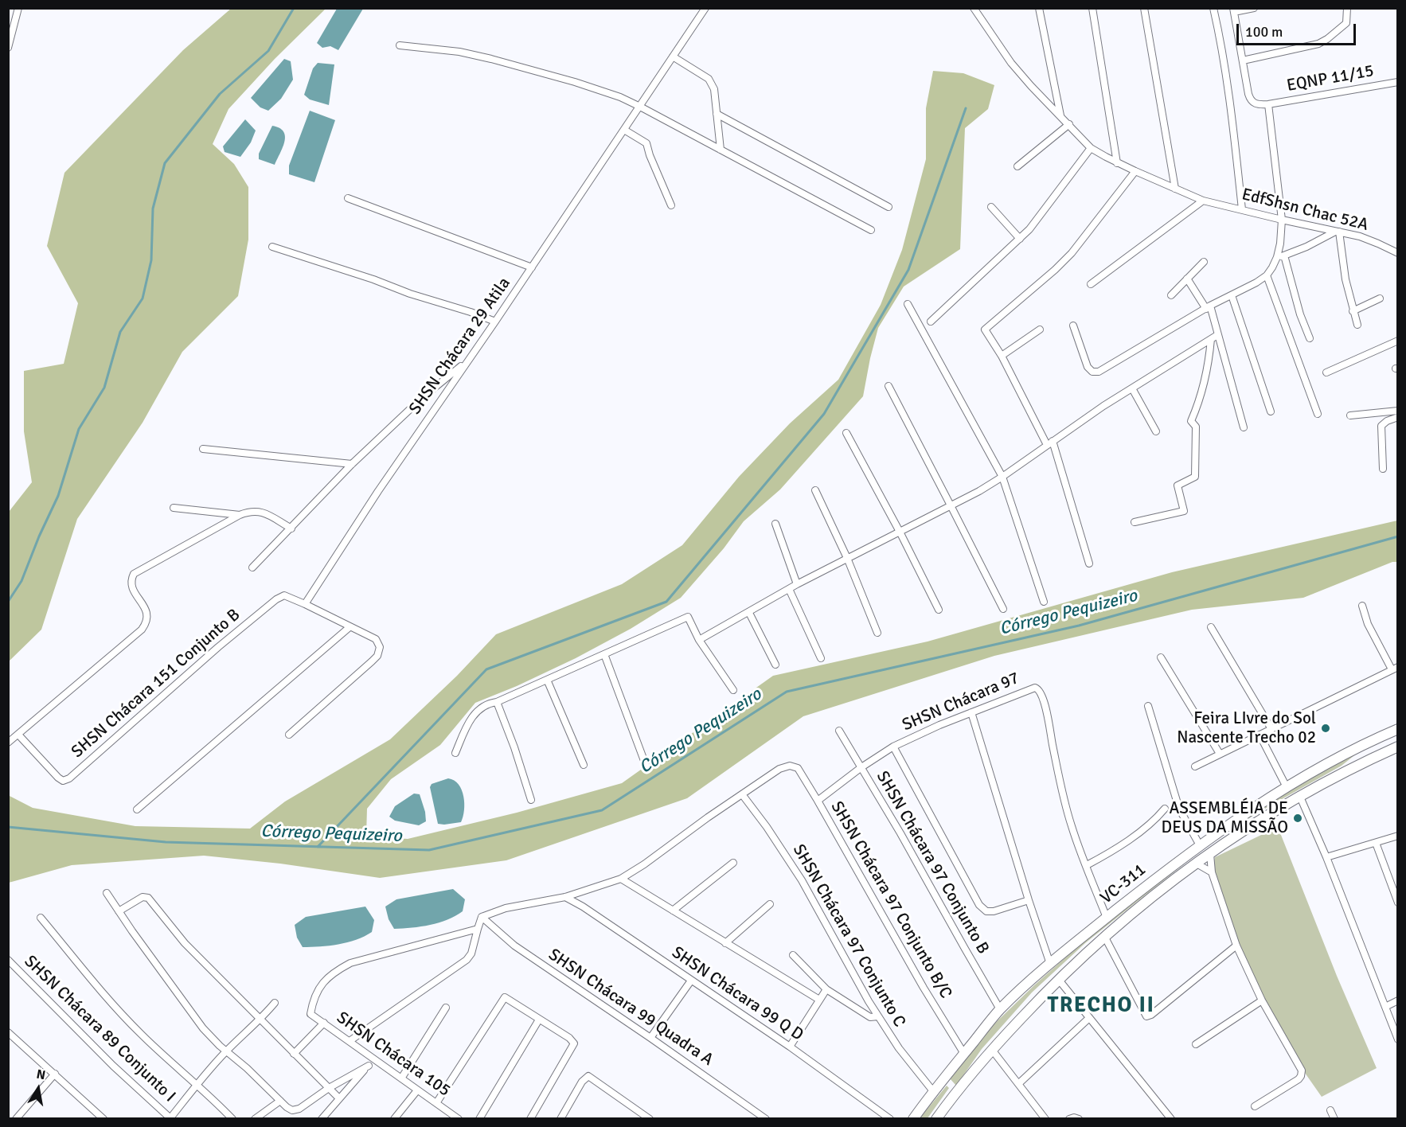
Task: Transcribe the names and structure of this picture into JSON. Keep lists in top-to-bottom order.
{
  "streets": {
    "main road": ["VC-311"],
    "street": [
      "EQNP 11/15",
      "EdfShsn Chac 52A",
      "SHSN Chácara 29 Atila",
      "SHSN Chácara 151 Conjunto B",
      "SHSN Chácara 97",
      "SHSN Chácara 97 Conjunto B",
      "SHSN Chácara 97 Conjunto B/C",
      "SHSN Chácara 97 Conjunto C",
      "SHSN Chácara 99 Q D",
      "SHSN Chácara 99 Quadra A",
      "SHSN Chácara 89 Conjunto I",
      "SHSN Chácara 105"
    ]
  },
  "crossings": [
    ["SHSN Chácara 29 Atila", "SHSN Chácara 151 Conjunto B"],
    ["SHSN Chácara 97", "VC-311"],
    ["SHSN Chácara 97 Conjunto B", "VC-311"],
    ["VC-311", "SHSN Chácara 97 Conjunto B/C"],
    ["VC-311", "SHSN Chácara 97 Conjunto C"],
    ["SHSN Chácara 97 Conjunto B/C", "SHSN Chácara 97 Conjunto C"]
  ],
  "districts": ["TRECHO II"],
  "water": ["Córrego Pequizeiro"],
  "places": ["Feira LIvre do Sol Nascente Trecho 02", "ASSEMBLÉIA DE DEUS DA MISSÃO"],
  "scale_bar": "100 m",
  "north": "top"
}
